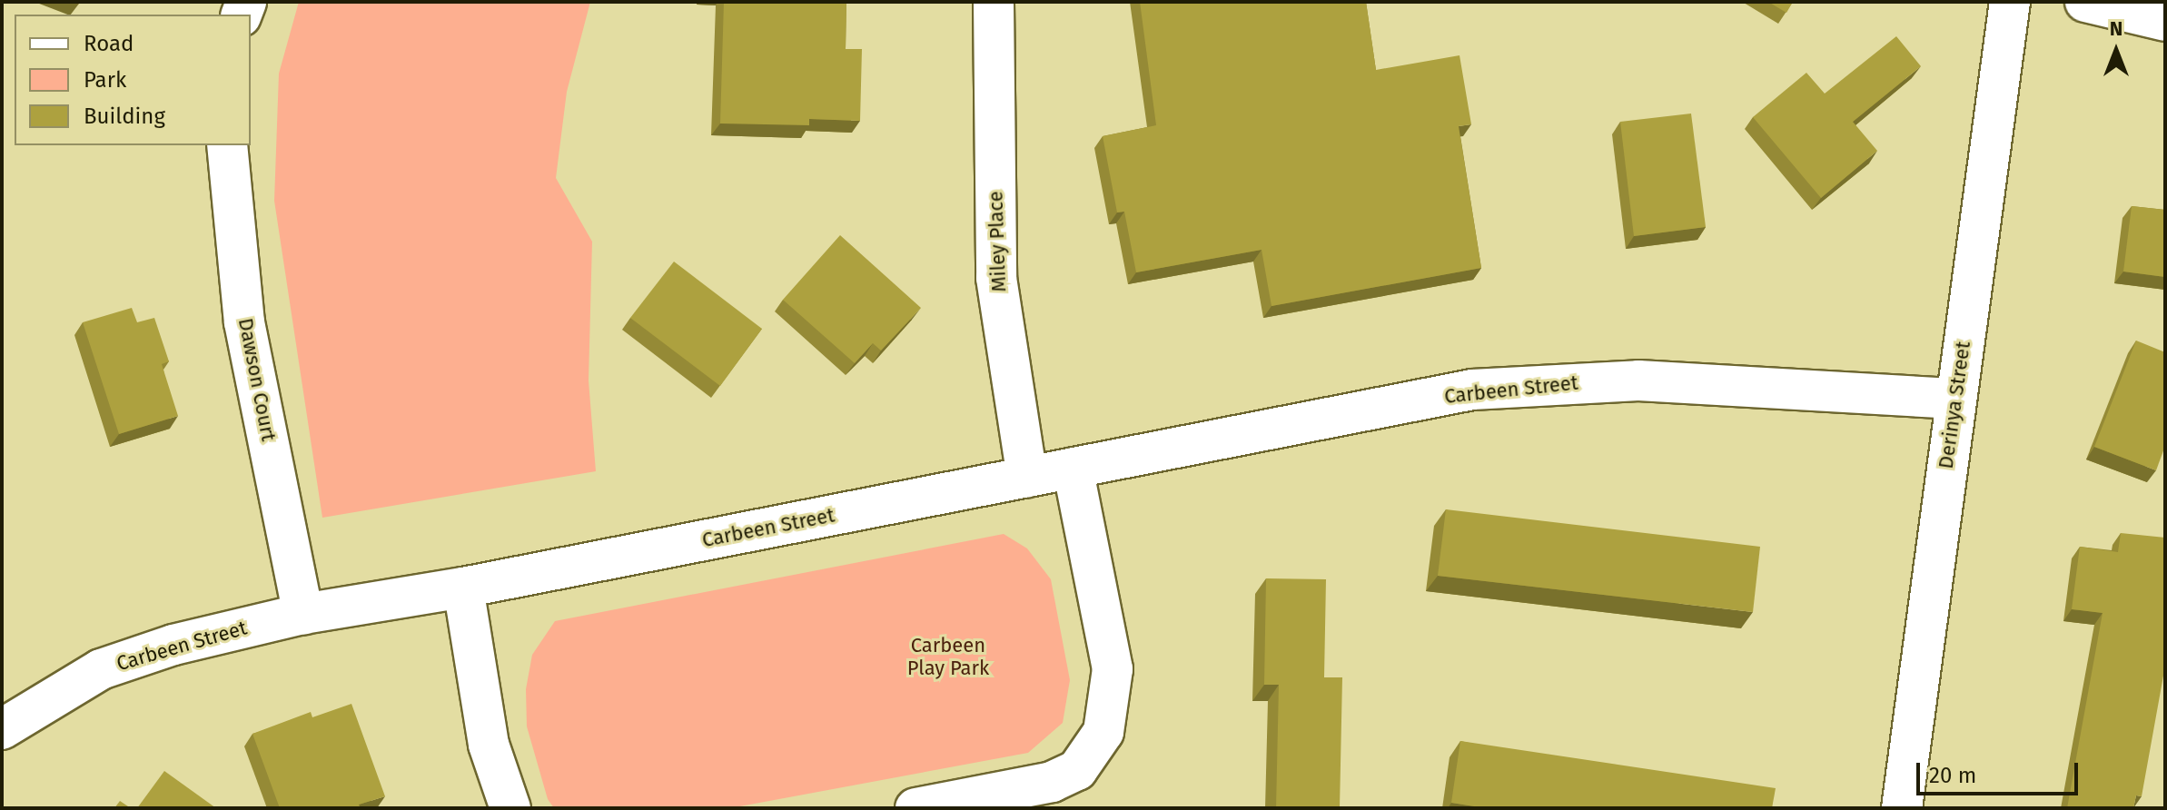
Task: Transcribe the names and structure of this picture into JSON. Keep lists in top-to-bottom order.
{
  "streets": {
    "street": [
      "Miley Place",
      "Dawson Court",
      "Carbeen Street",
      "Derinya Street"
    ]
  },
  "crossings": [
    ["Miley Place", "Carbeen Street"],
    ["Dawson Court", "Carbeen Street"],
    ["Carbeen Street", "Derinya Street"]
  ],
  "parks": ["Carbeen Play Park"],
  "legend": ["Road", "Park", "Building"],
  "scale_bar": "20 m",
  "north": "top"
}
